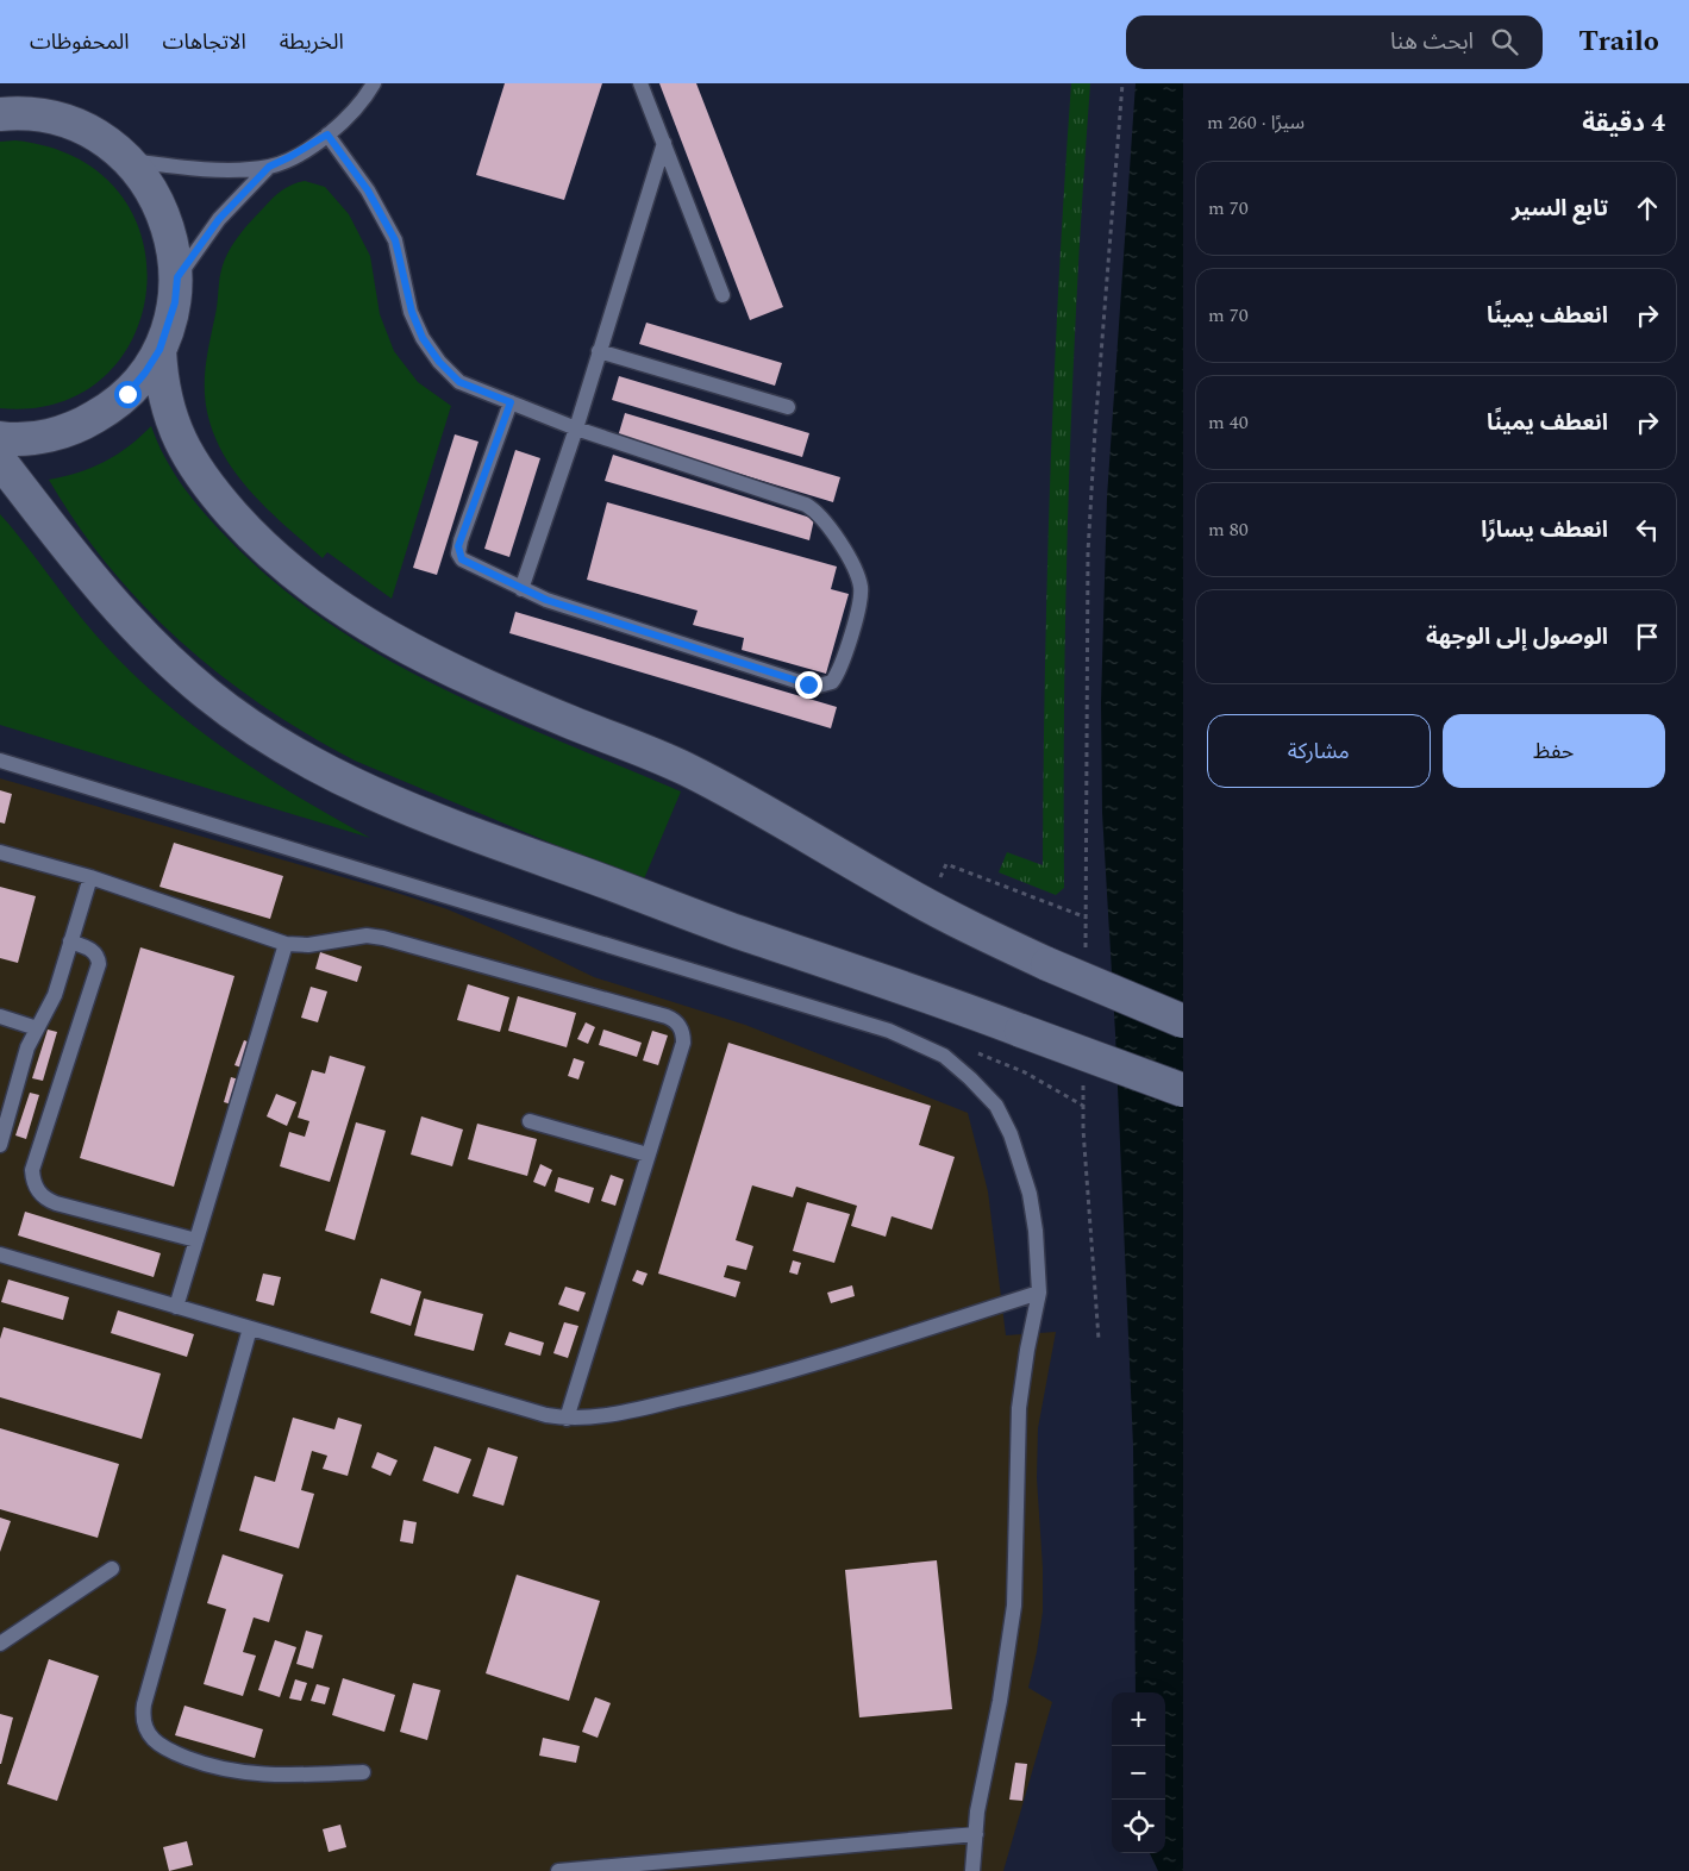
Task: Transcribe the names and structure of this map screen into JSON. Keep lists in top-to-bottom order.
{
  "page": {
    "header": "Trailo",
    "search": "ابحث هنا",
    "nav": ["الخريطة", "الاتجاهات", "المحفوظات"],
    "heading": ["4 دقيقة", "سيرًا · 260 m"],
    "list": [
      ["تابع السير", "70 m"],
      ["انعطف يمينًا", "70 m"],
      ["انعطف يمينًا", "40 m"],
      ["انعطف يسارًا", "80 m"],
      "الوصول إلى الوجهة"
    ],
    "buttons": ["حفظ", "مشاركة"],
    "map_buttons": ["+", "−"]
  }
}
